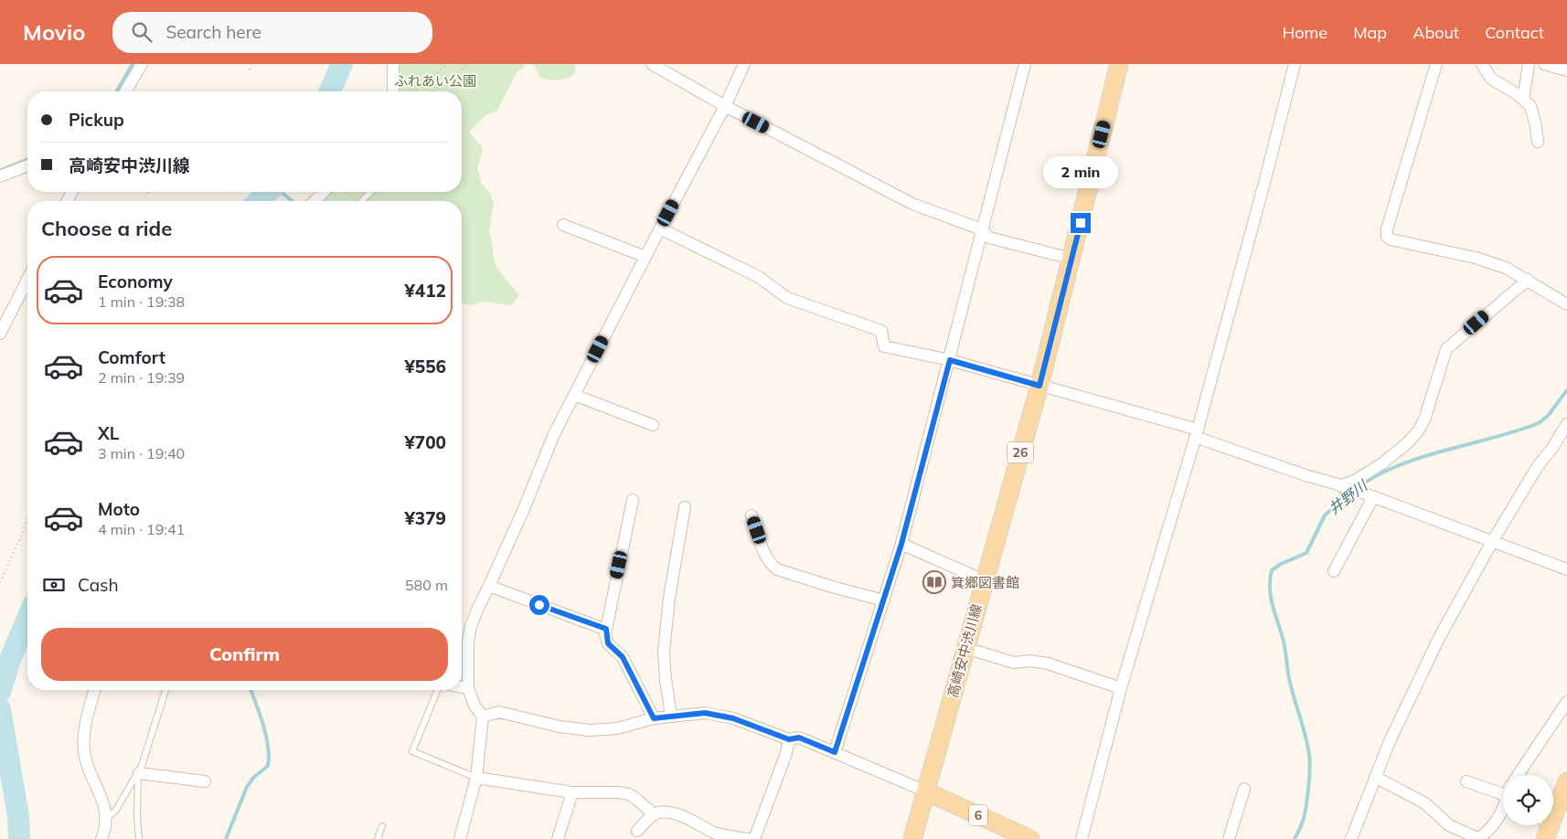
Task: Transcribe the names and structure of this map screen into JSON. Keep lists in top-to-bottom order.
{
  "streets": {
    "main road": ["26", "高崎安中渋川線", "6"]
  },
  "crossings": [
    ["高崎安中渋川線", "6"]
  ],
  "water": ["井野川"],
  "parks": ["ふれあい公園"],
  "places": {
    "library": ["箕郷図書館"]
  },
  "page": {
    "header": "Movio",
    "search": "Search here",
    "nav": [
      "Home",
      "Map",
      "About",
      "Contact"
    ],
    "banner": ["Pickup", "高崎安中渋川線"],
    "bubble": "2 min",
    "heading": "Choose a ride",
    "list": [
      {
        "name": "Economy",
        "note": "1 min · 19:38",
        "value": "¥412"
      },
      {
        "name": "Comfort",
        "note": "2 min · 19:39",
        "value": "¥556"
      },
      {
        "name": "XL",
        "note": "3 min · 19:40",
        "value": "¥700"
      },
      {
        "name": "Moto",
        "note": "4 min · 19:41",
        "value": "¥379"
      }
    ],
    "pay": ["Cash", "580 m"],
    "buttons": "Confirm"
  }
}
